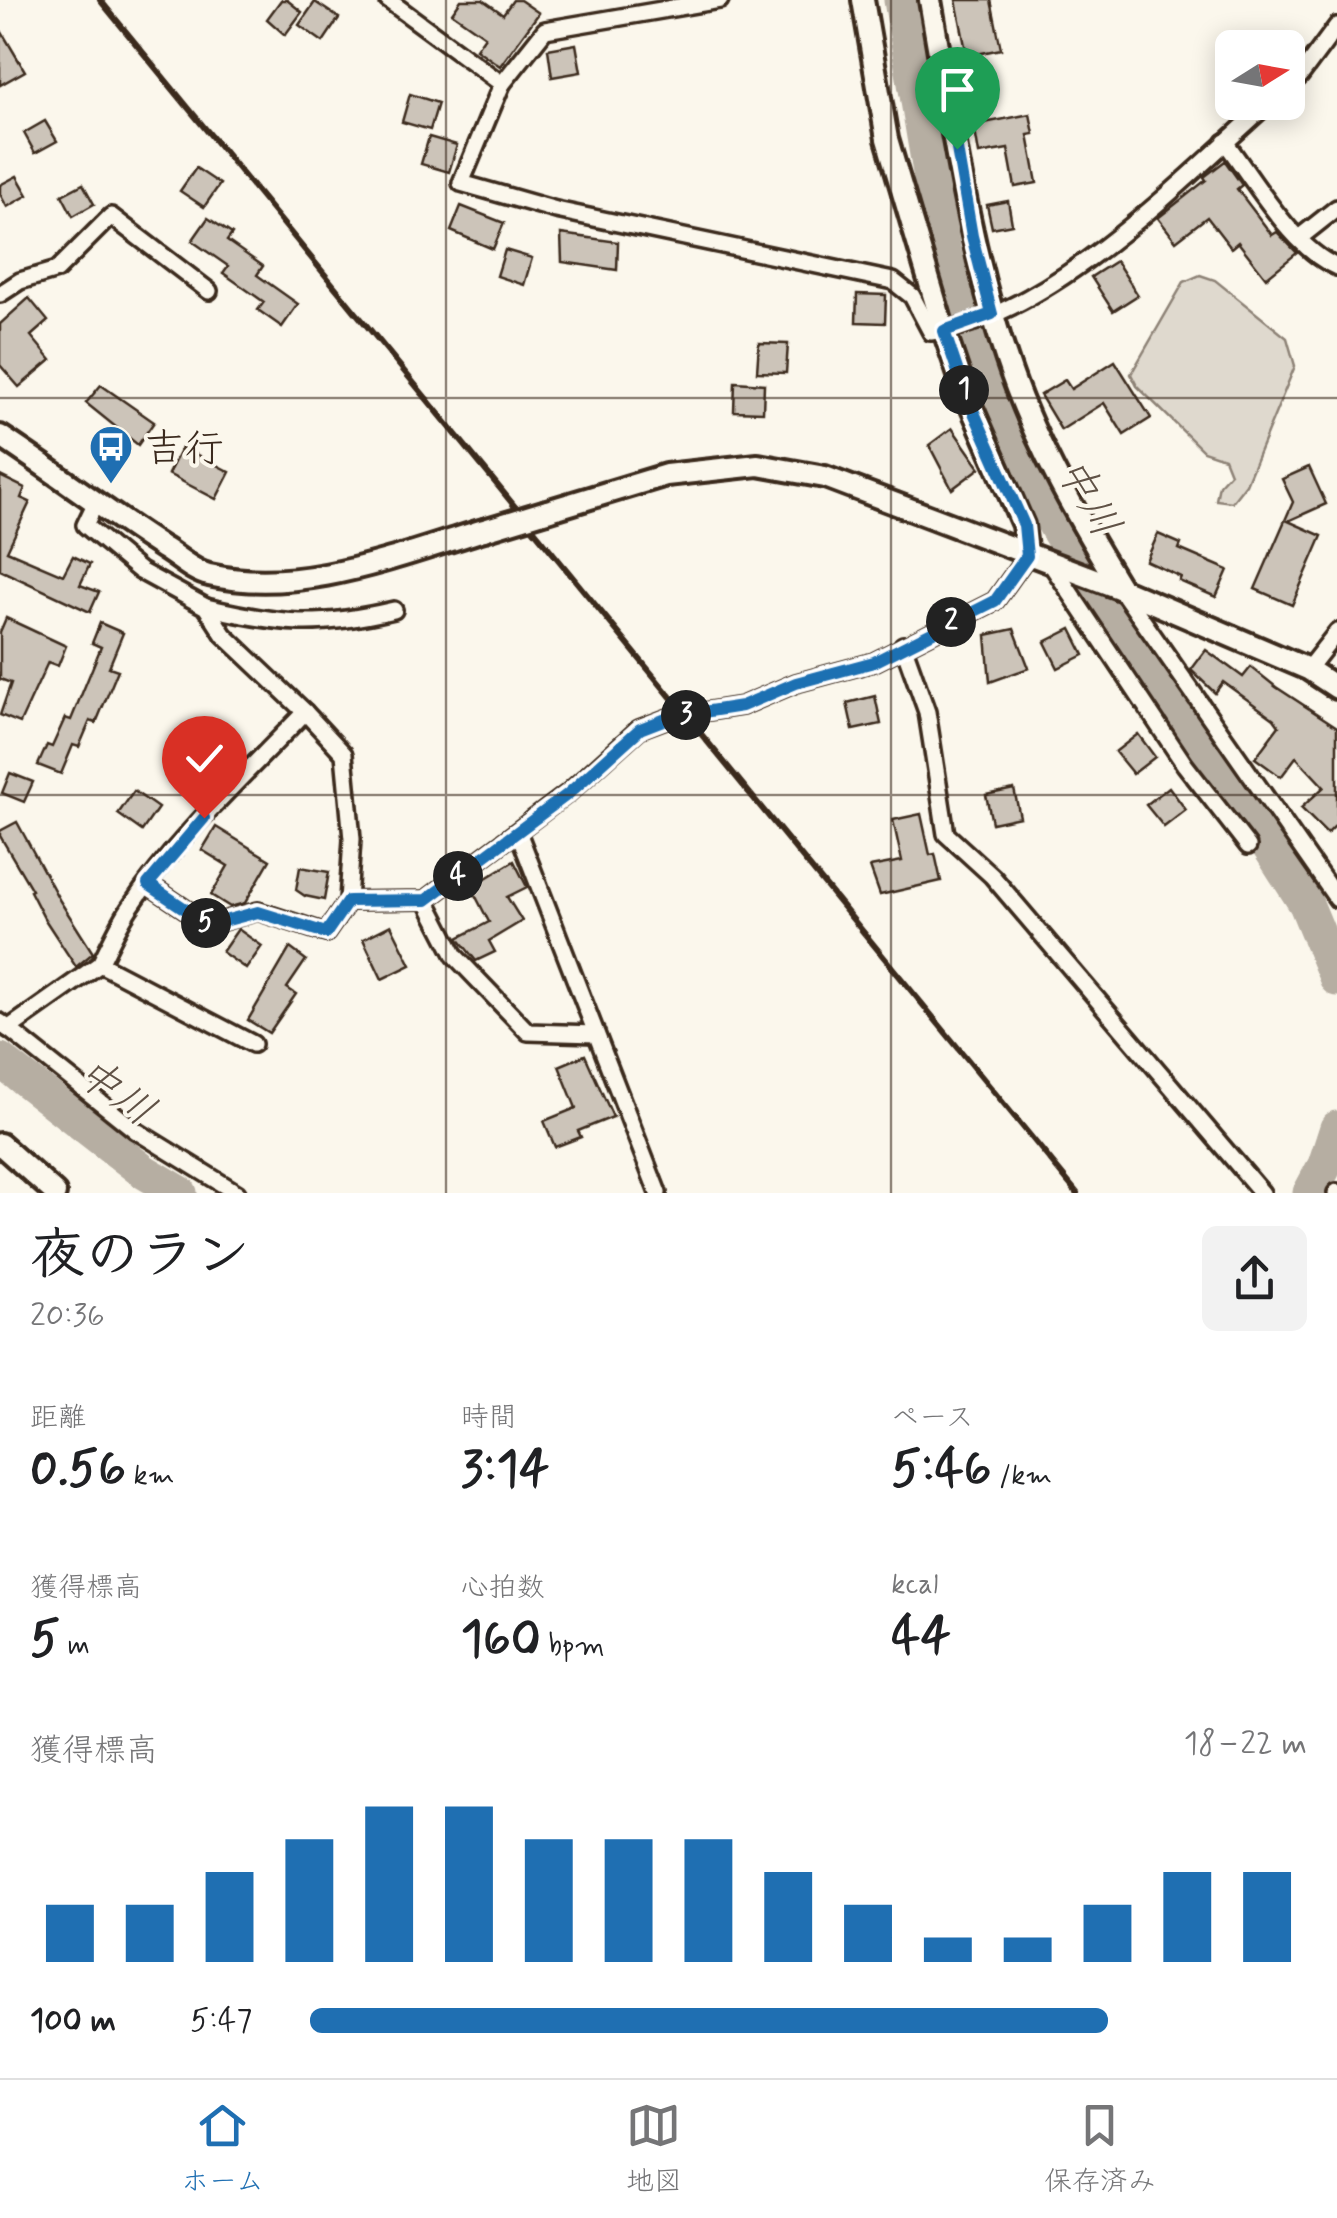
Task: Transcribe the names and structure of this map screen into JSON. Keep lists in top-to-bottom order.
{
  "water": ["中川"],
  "places": {
    "bus stop": ["吉行"]
  },
  "north": "right",
  "page": {
    "pins": [
      "1",
      "2",
      "3",
      "4",
      "5"
    ],
    "heading": ["夜のラン", "20:36"],
    "stats": [
      ["距離", "0.56 km"],
      ["時間", "3:14"],
      ["ペース", "5:46 /km"],
      ["獲得標高", "5 m"],
      ["心拍数", "160 bpm"],
      ["kcal", "44"]
    ],
    "chart": ["獲得標高", "18–22 m"],
    "list": [
      {
        "name": "100 m",
        "note": "5:47"
      }
    ],
    "tabs": ["ホーム", "地図", "保存済み"]
  }
}
